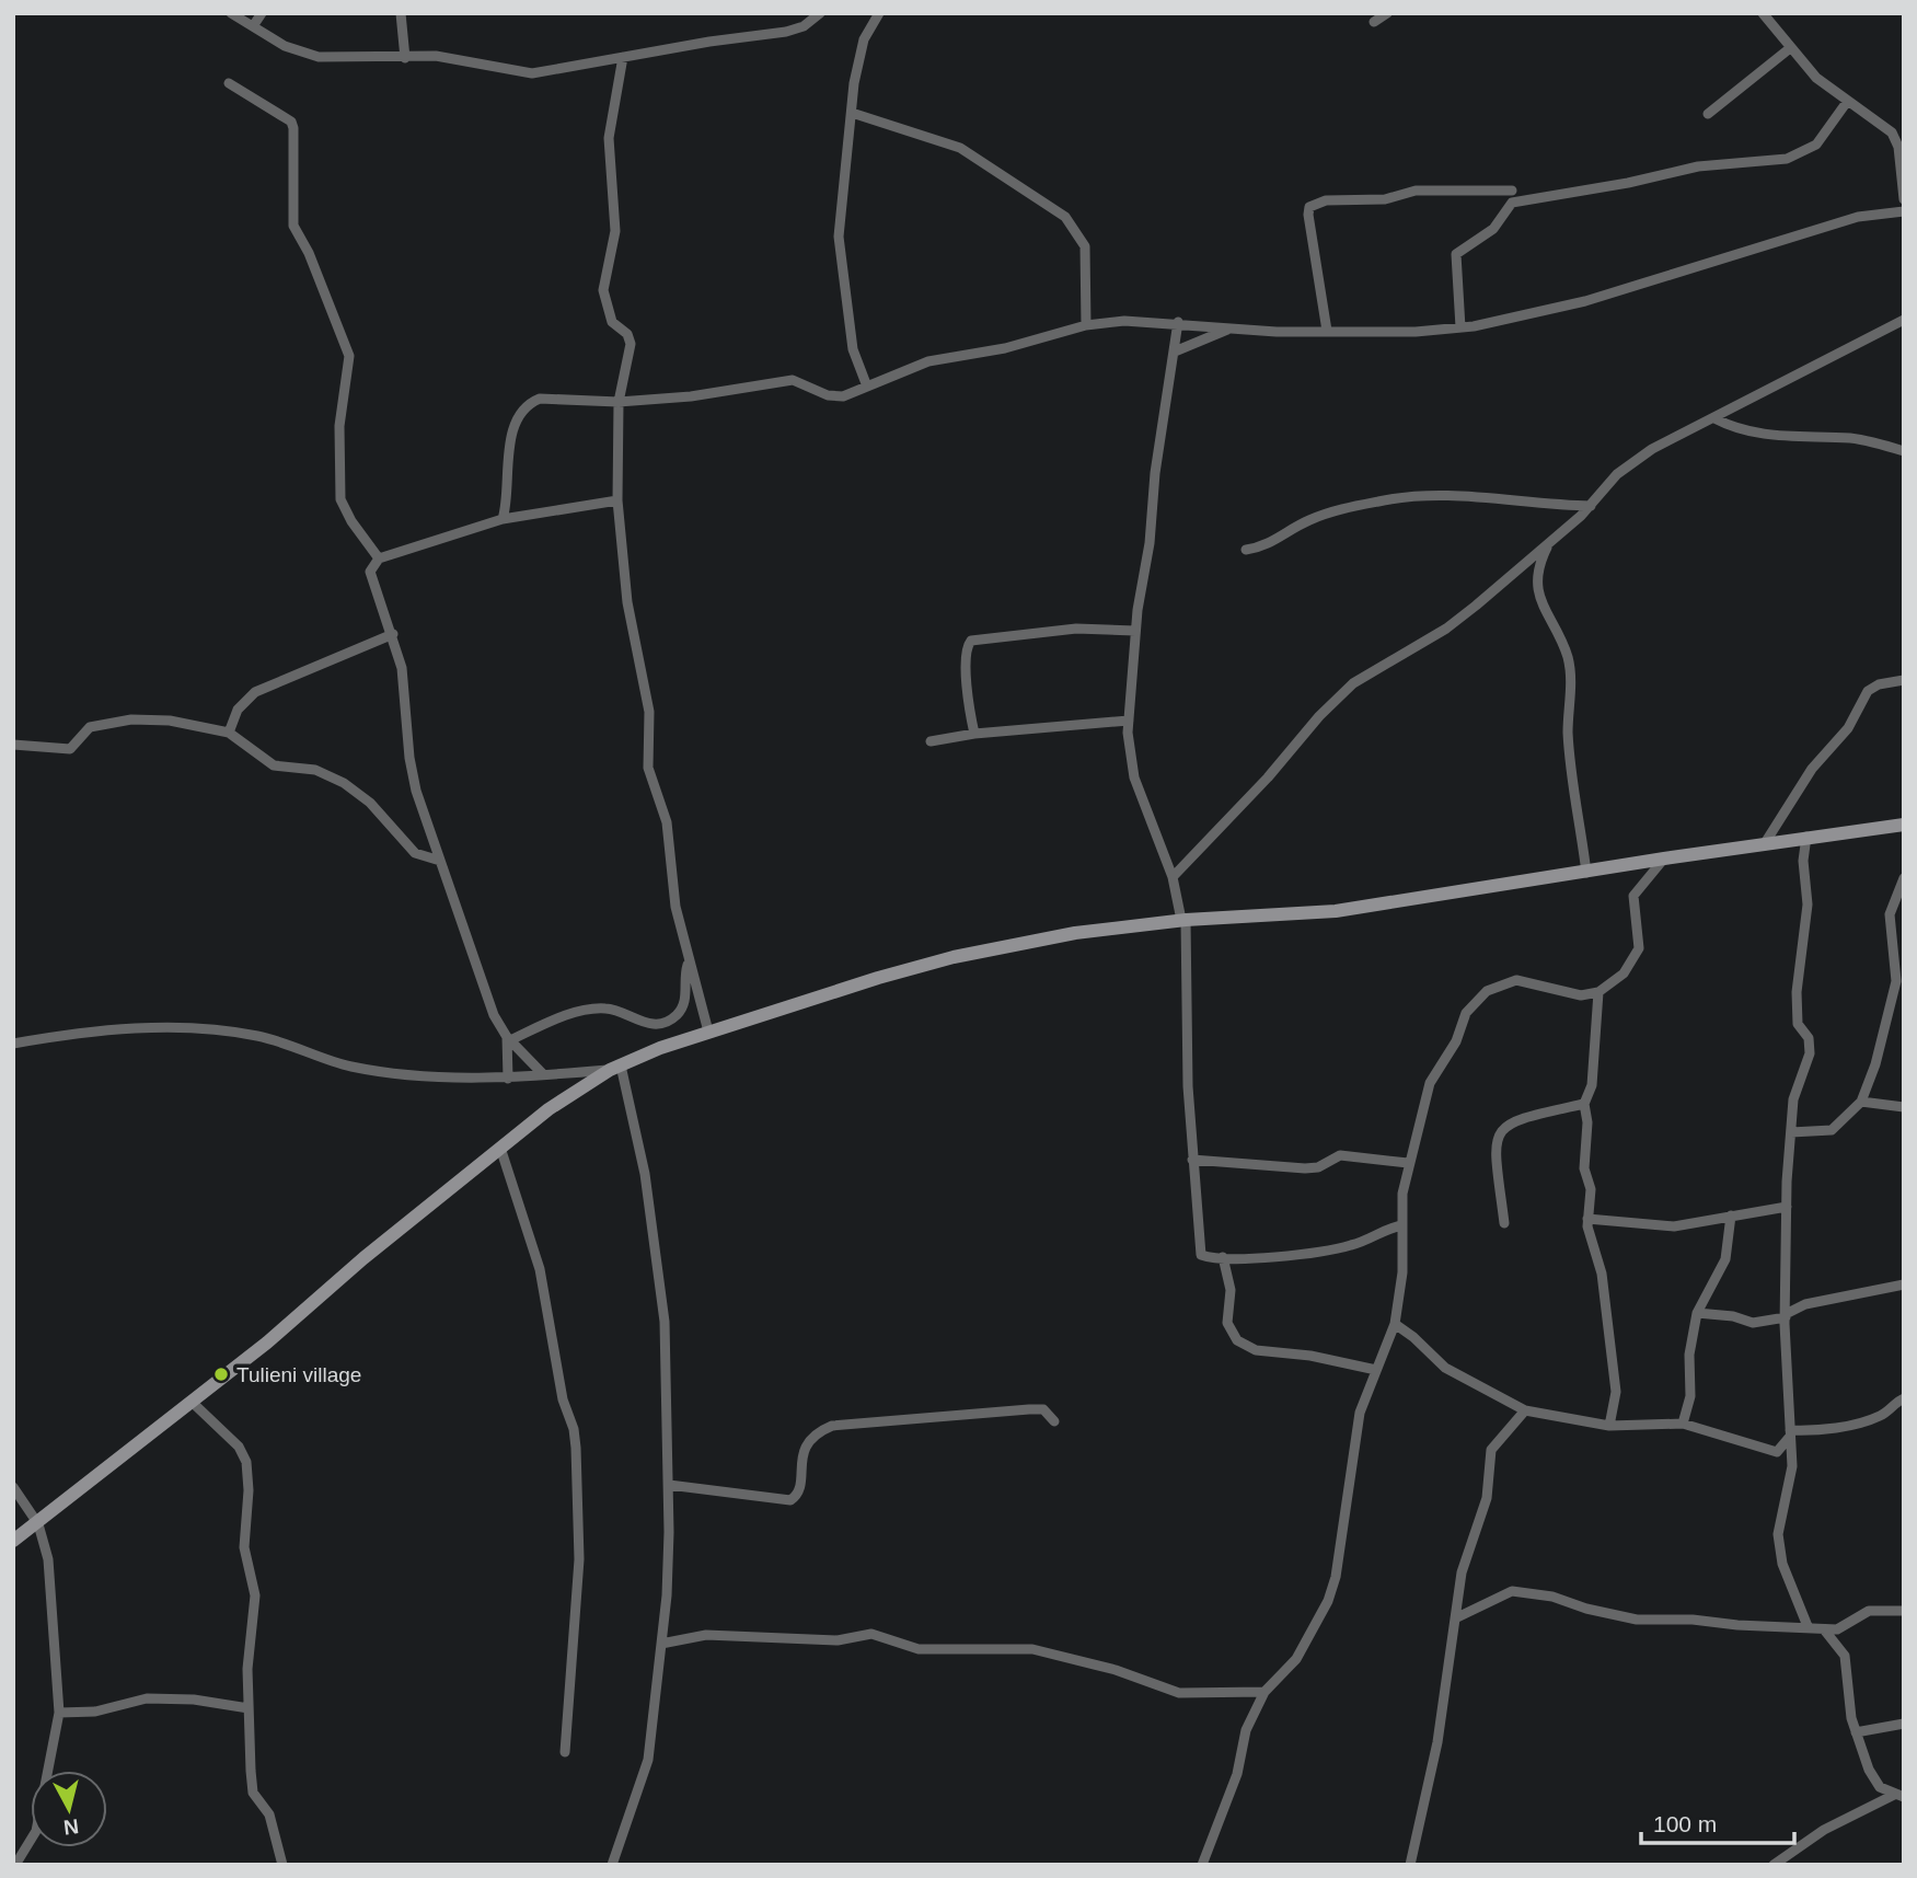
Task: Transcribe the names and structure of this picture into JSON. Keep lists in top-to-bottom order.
{
  "places": ["Tulieni village"],
  "scale_bar": "100 m",
  "north": "bottom"
}
